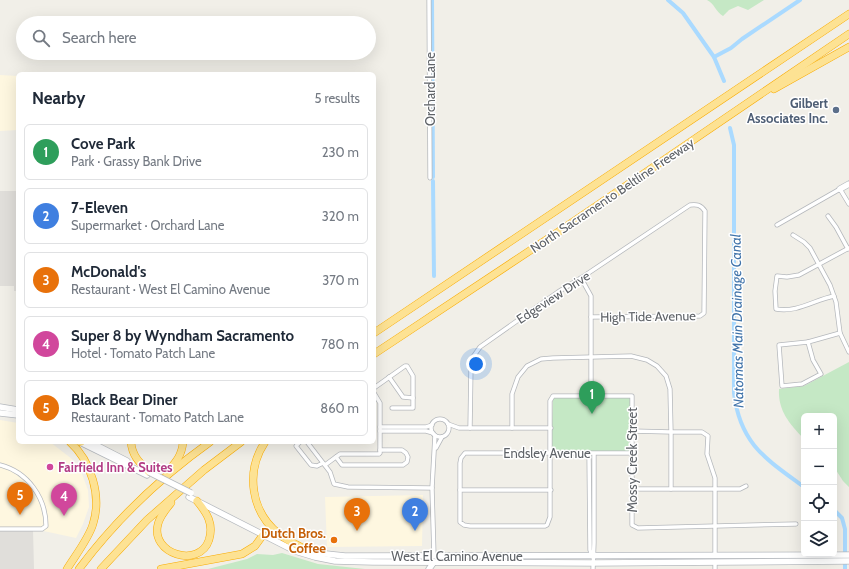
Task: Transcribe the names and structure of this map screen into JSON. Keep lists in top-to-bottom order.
{
  "streets": {
    "highway": ["North Sacramento Beltline Freeway"],
    "main road": ["West El Camino Avenue"],
    "street": [
      "Orchard Lane",
      "Edgeview Drive",
      "High Tide Avenue",
      "Endsley Avenue",
      "Mossy Creek Street"
    ]
  },
  "crossings": [
    ["Edgeview Drive", "High Tide Avenue"],
    ["Endsley Avenue", "Mossy Creek Street"]
  ],
  "water": ["Natomas Main Drainage Canal"],
  "places": ["Gilbert Associates Inc.", "Fairfield Inn & Suites", "Dutch Bros. Coffee"],
  "page": {
    "search": "Search here",
    "heading": ["Nearby", "5 results"],
    "list": [
      {
        "mark": "1",
        "name": "Cove Park",
        "note": "Park · Grassy Bank Drive",
        "value": "230 m"
      },
      {
        "mark": "2",
        "name": "7-Eleven",
        "note": "Supermarket · Orchard Lane",
        "value": "320 m"
      },
      {
        "mark": "3",
        "name": "McDonald's",
        "note": "Restaurant · West El Camino Avenue",
        "value": "370 m"
      },
      {
        "mark": "4",
        "name": "Super 8 by Wyndham Sacramento",
        "note": "Hotel · Tomato Patch Lane",
        "value": "780 m"
      },
      {
        "mark": "5",
        "name": "Black Bear Diner",
        "note": "Restaurant · Tomato Patch Lane",
        "value": "860 m"
      }
    ],
    "pins": [
      "1",
      "5",
      "4",
      "2",
      "3"
    ],
    "map_buttons": ["+", "−"]
  }
}
